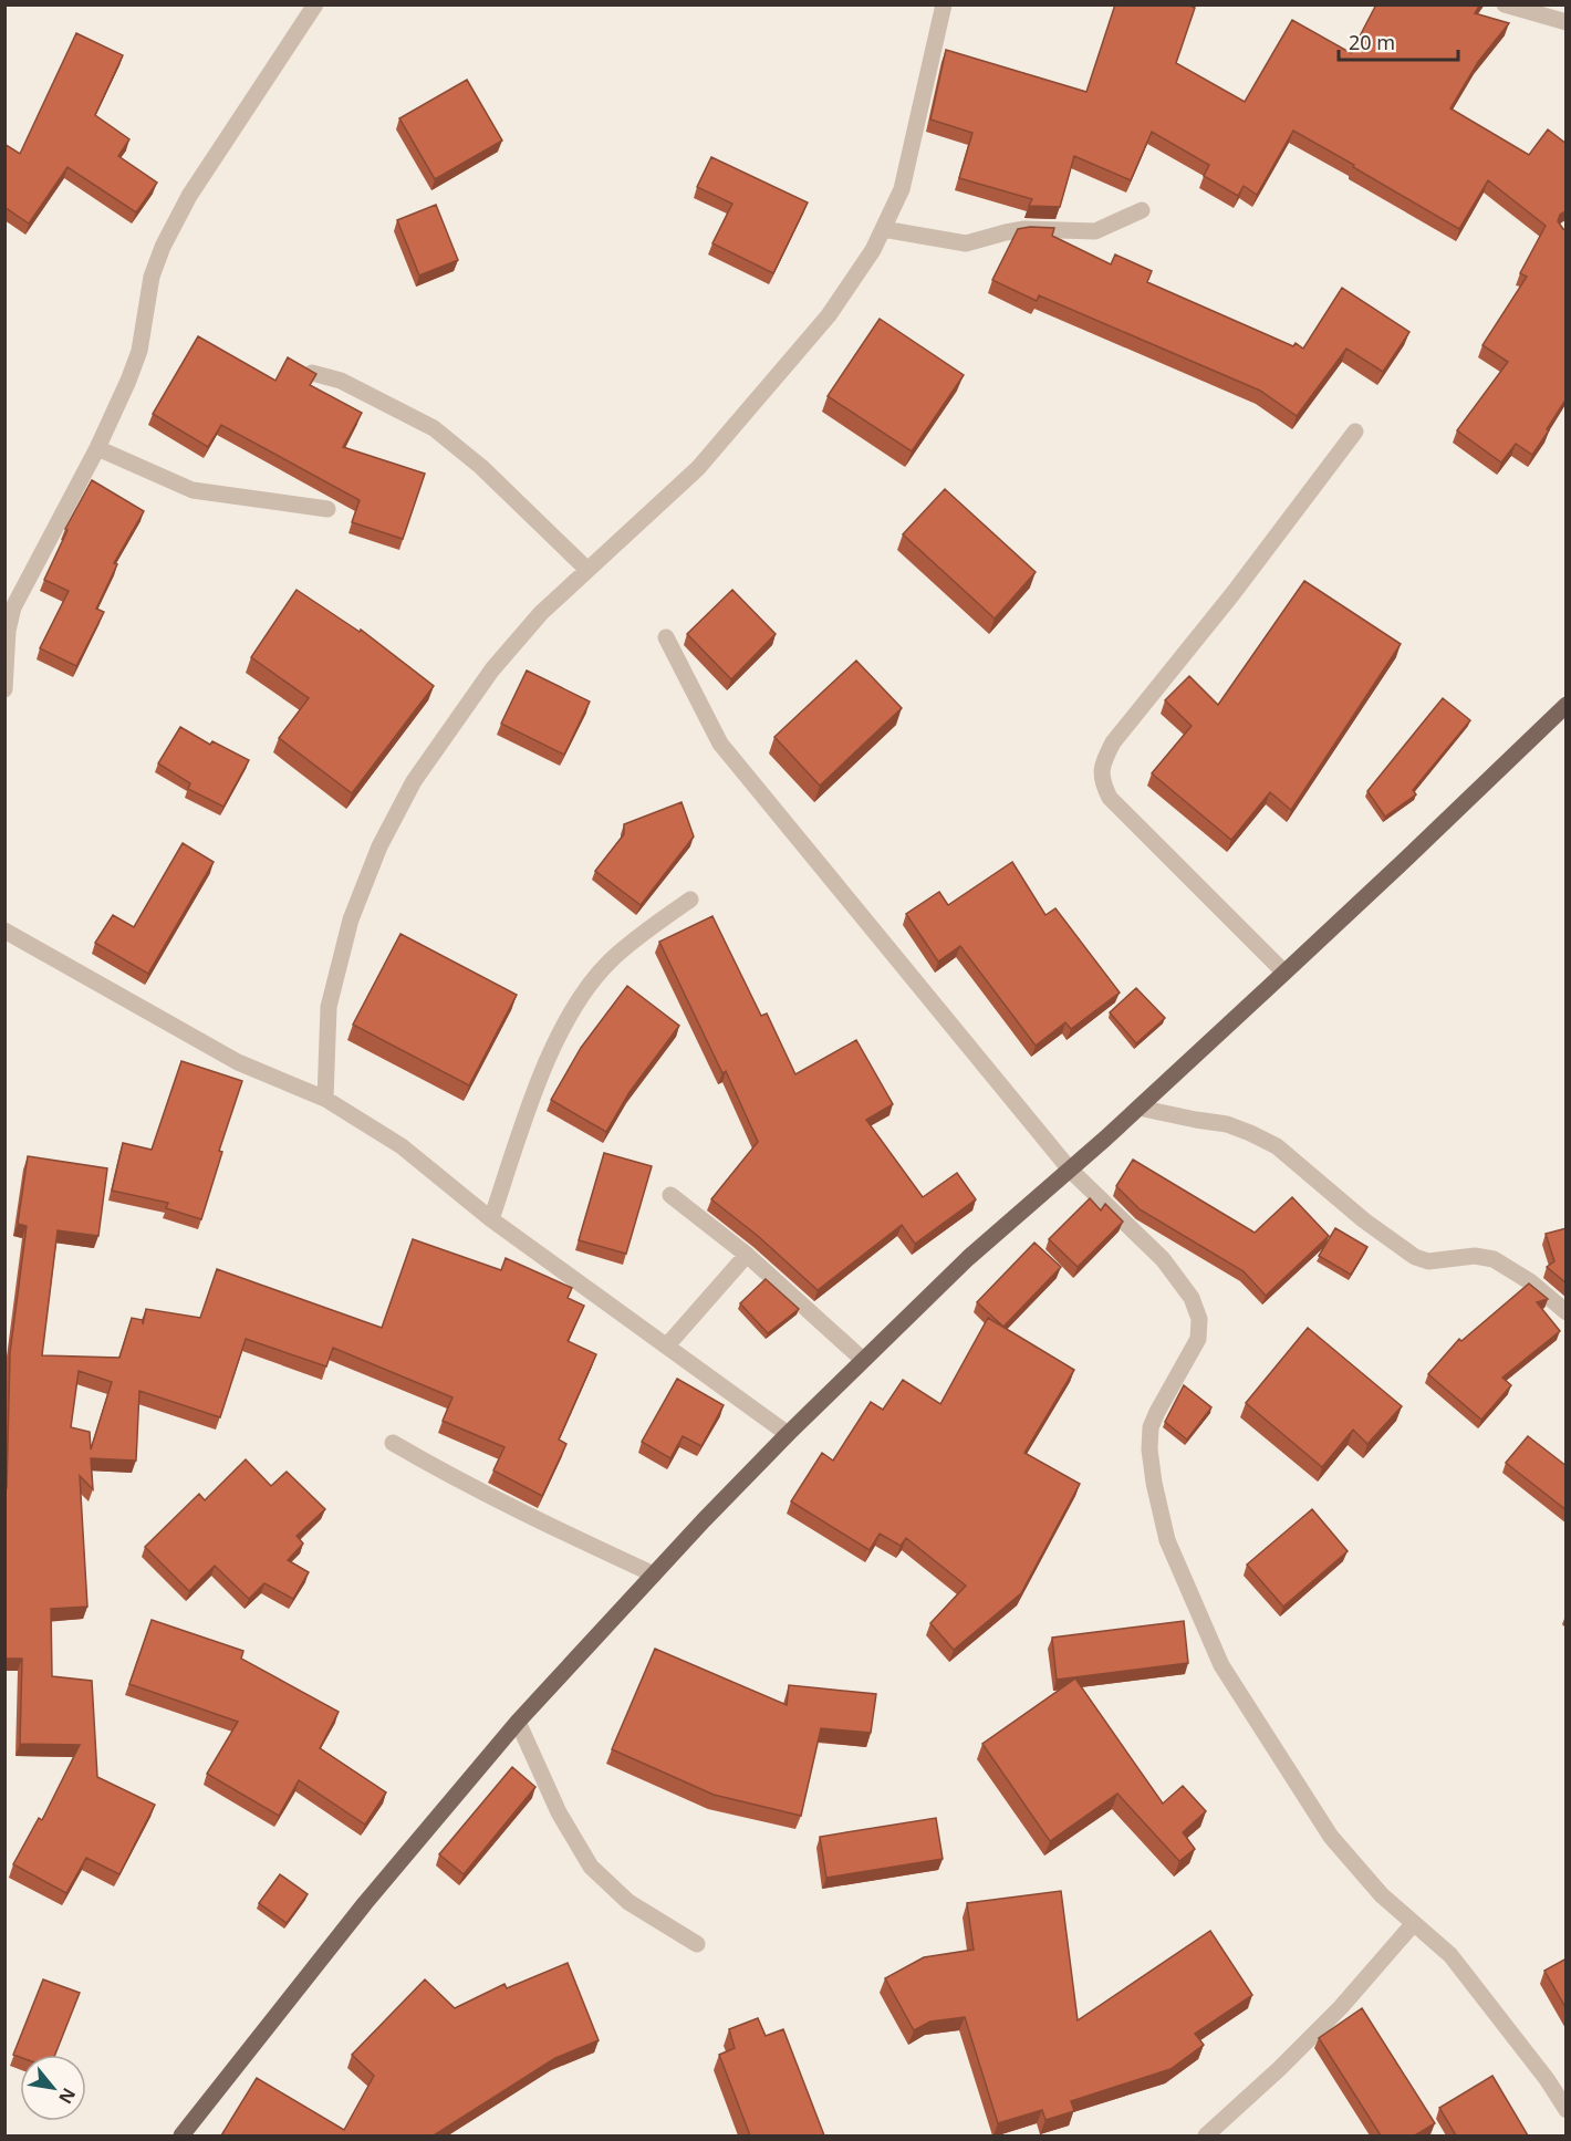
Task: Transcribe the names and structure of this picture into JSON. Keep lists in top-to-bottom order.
{
  "scale_bar": "20 m",
  "north": "bottom right"
}
